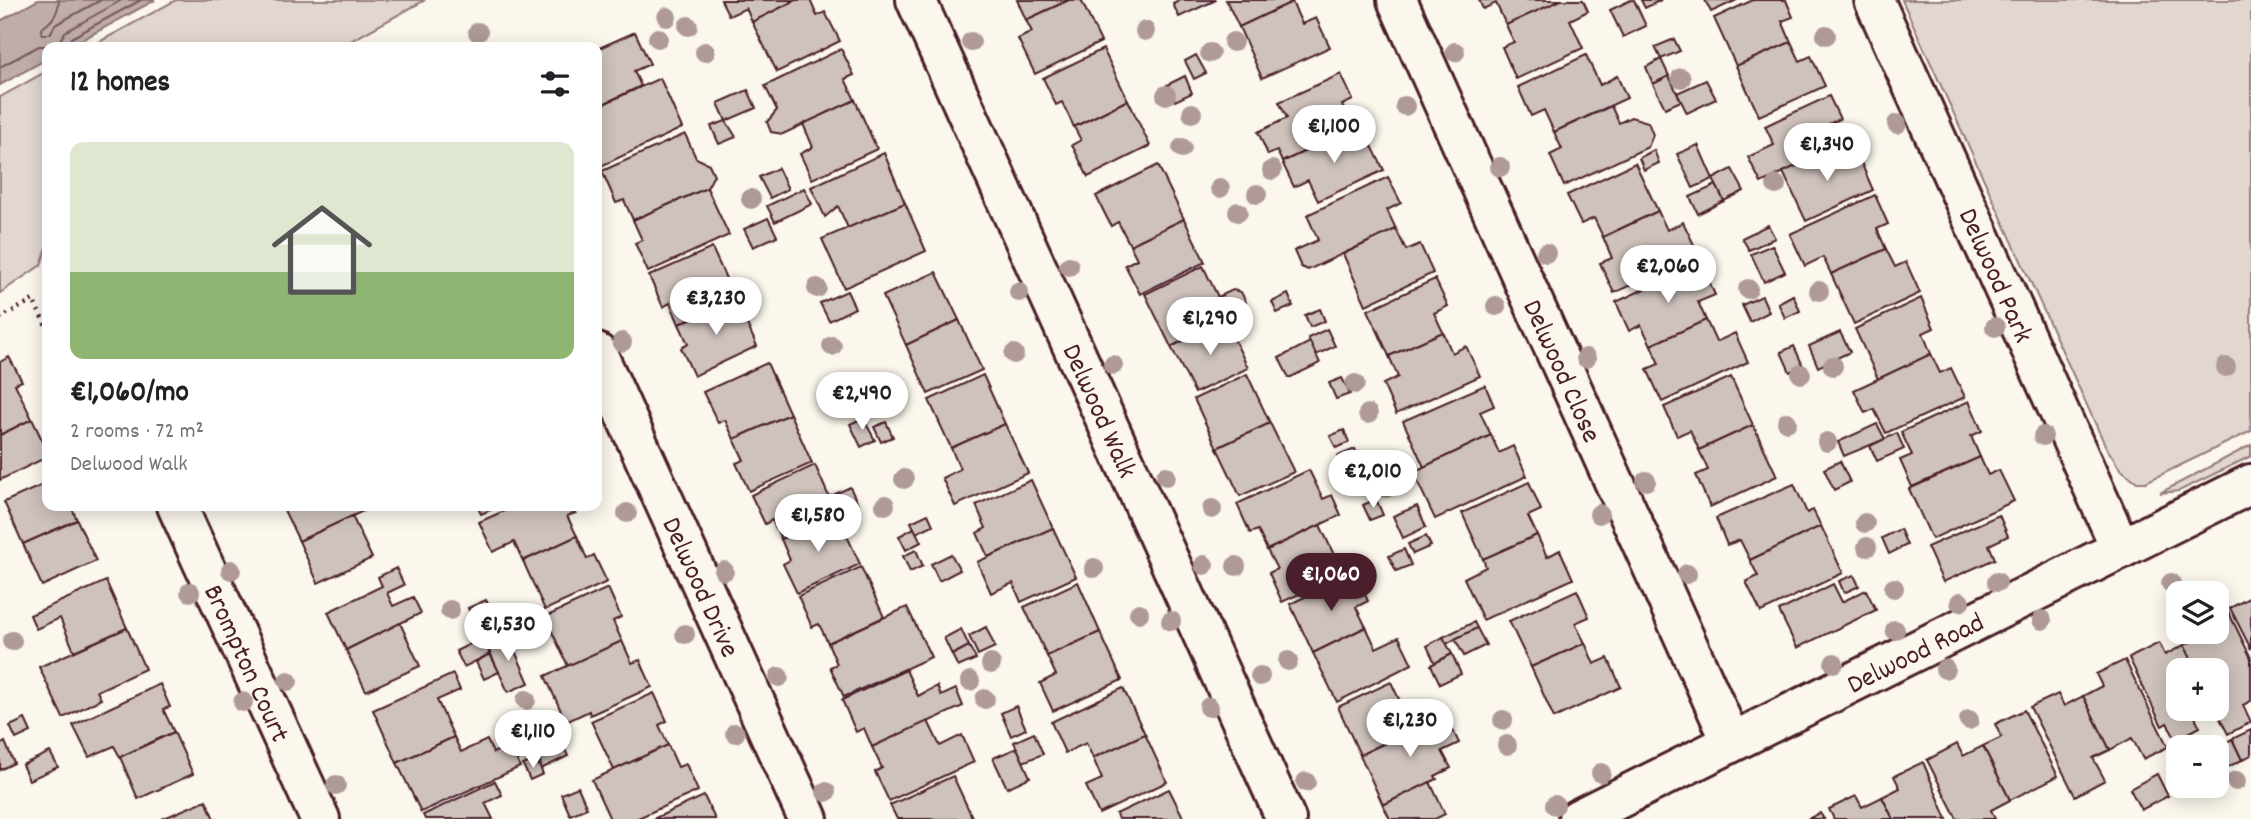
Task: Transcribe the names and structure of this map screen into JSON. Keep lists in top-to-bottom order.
{
  "streets": {
    "street": [
      "Delwood Park",
      "Delwood Close",
      "Delwood Walk",
      "Delwood Drive",
      "Delwood Road",
      "Brompton Court"
    ]
  },
  "crossings": [
    ["Delwood Park", "Delwood Road"],
    ["Delwood Close", "Delwood Road"]
  ],
  "page": {
    "heading": "12 homes",
    "price": [
      "€1,100",
      "€1,340",
      "€2,060",
      "€3,230",
      "€1,290",
      "€2,490",
      "€2,010",
      "€1,580",
      "€1,060",
      "€1,530",
      "€1,230",
      "€1,110"
    ],
    "list": [
      {
        "name": "€1,060/mo",
        "note": "2 rooms · 72 m² · Delwood Walk"
      }
    ],
    "map_buttons": ["+", "−"]
  }
}
